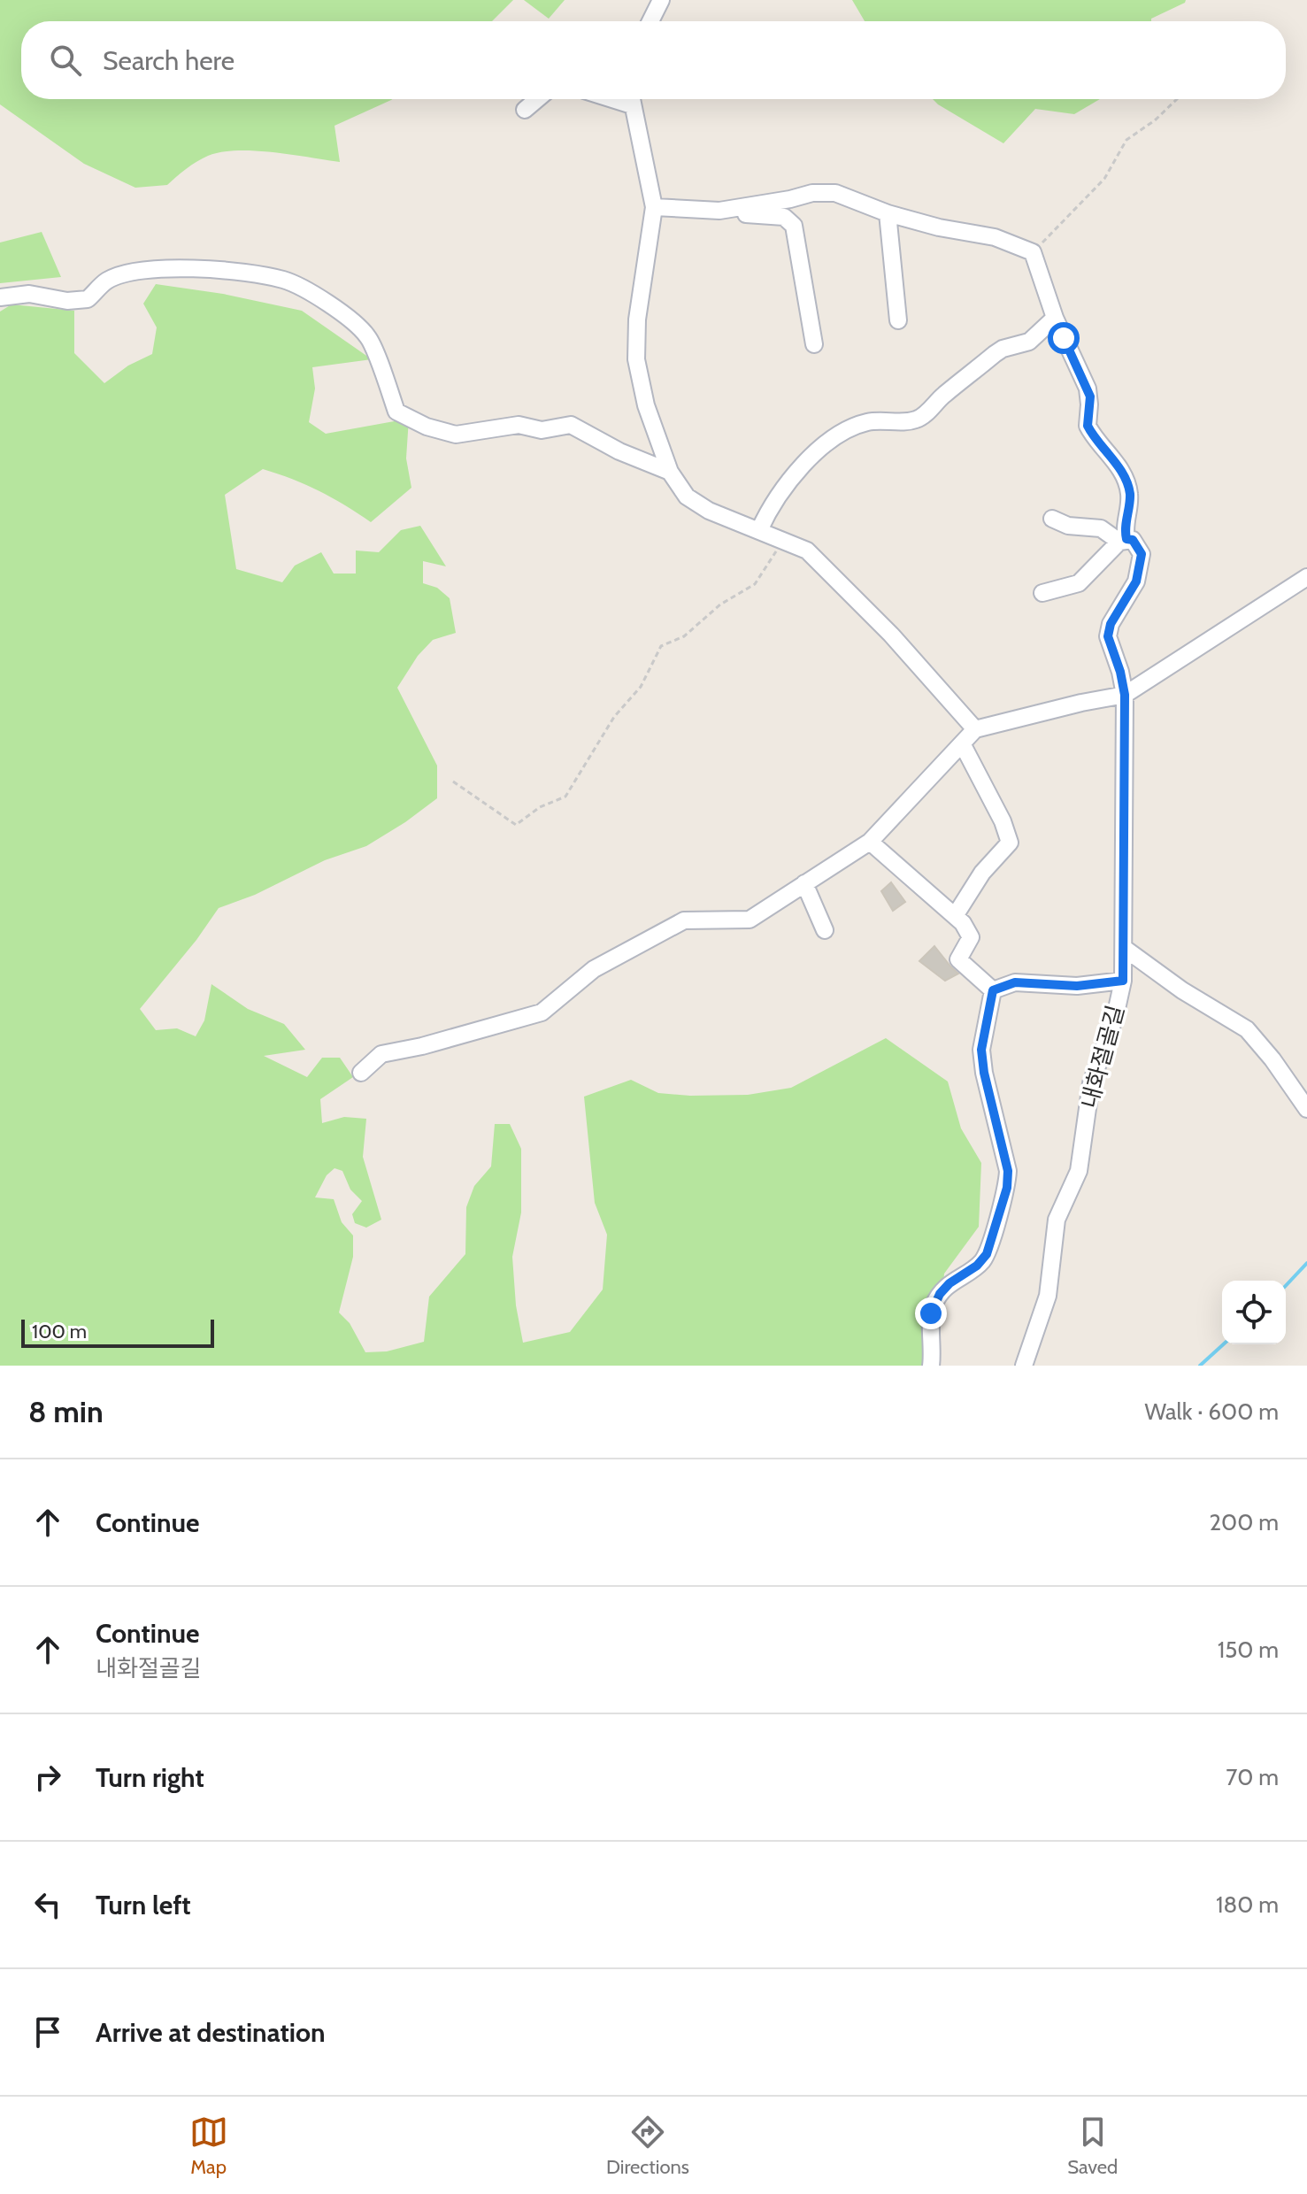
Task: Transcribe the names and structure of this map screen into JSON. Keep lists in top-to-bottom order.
{
  "streets": {
    "street": ["내화절골길"]
  },
  "scale_bar": "100 m",
  "page": {
    "search": "Search here",
    "scale": "100 m",
    "heading": ["8 min", "Walk · 600 m"],
    "list": [
      ["Continue", "200 m"],
      ["Continue", "내화절골길", "150 m"],
      ["Turn right", "70 m"],
      ["Turn left", "180 m"],
      "Arrive at destination"
    ],
    "nav": ["Map", "Directions", "Saved"]
  }
}
